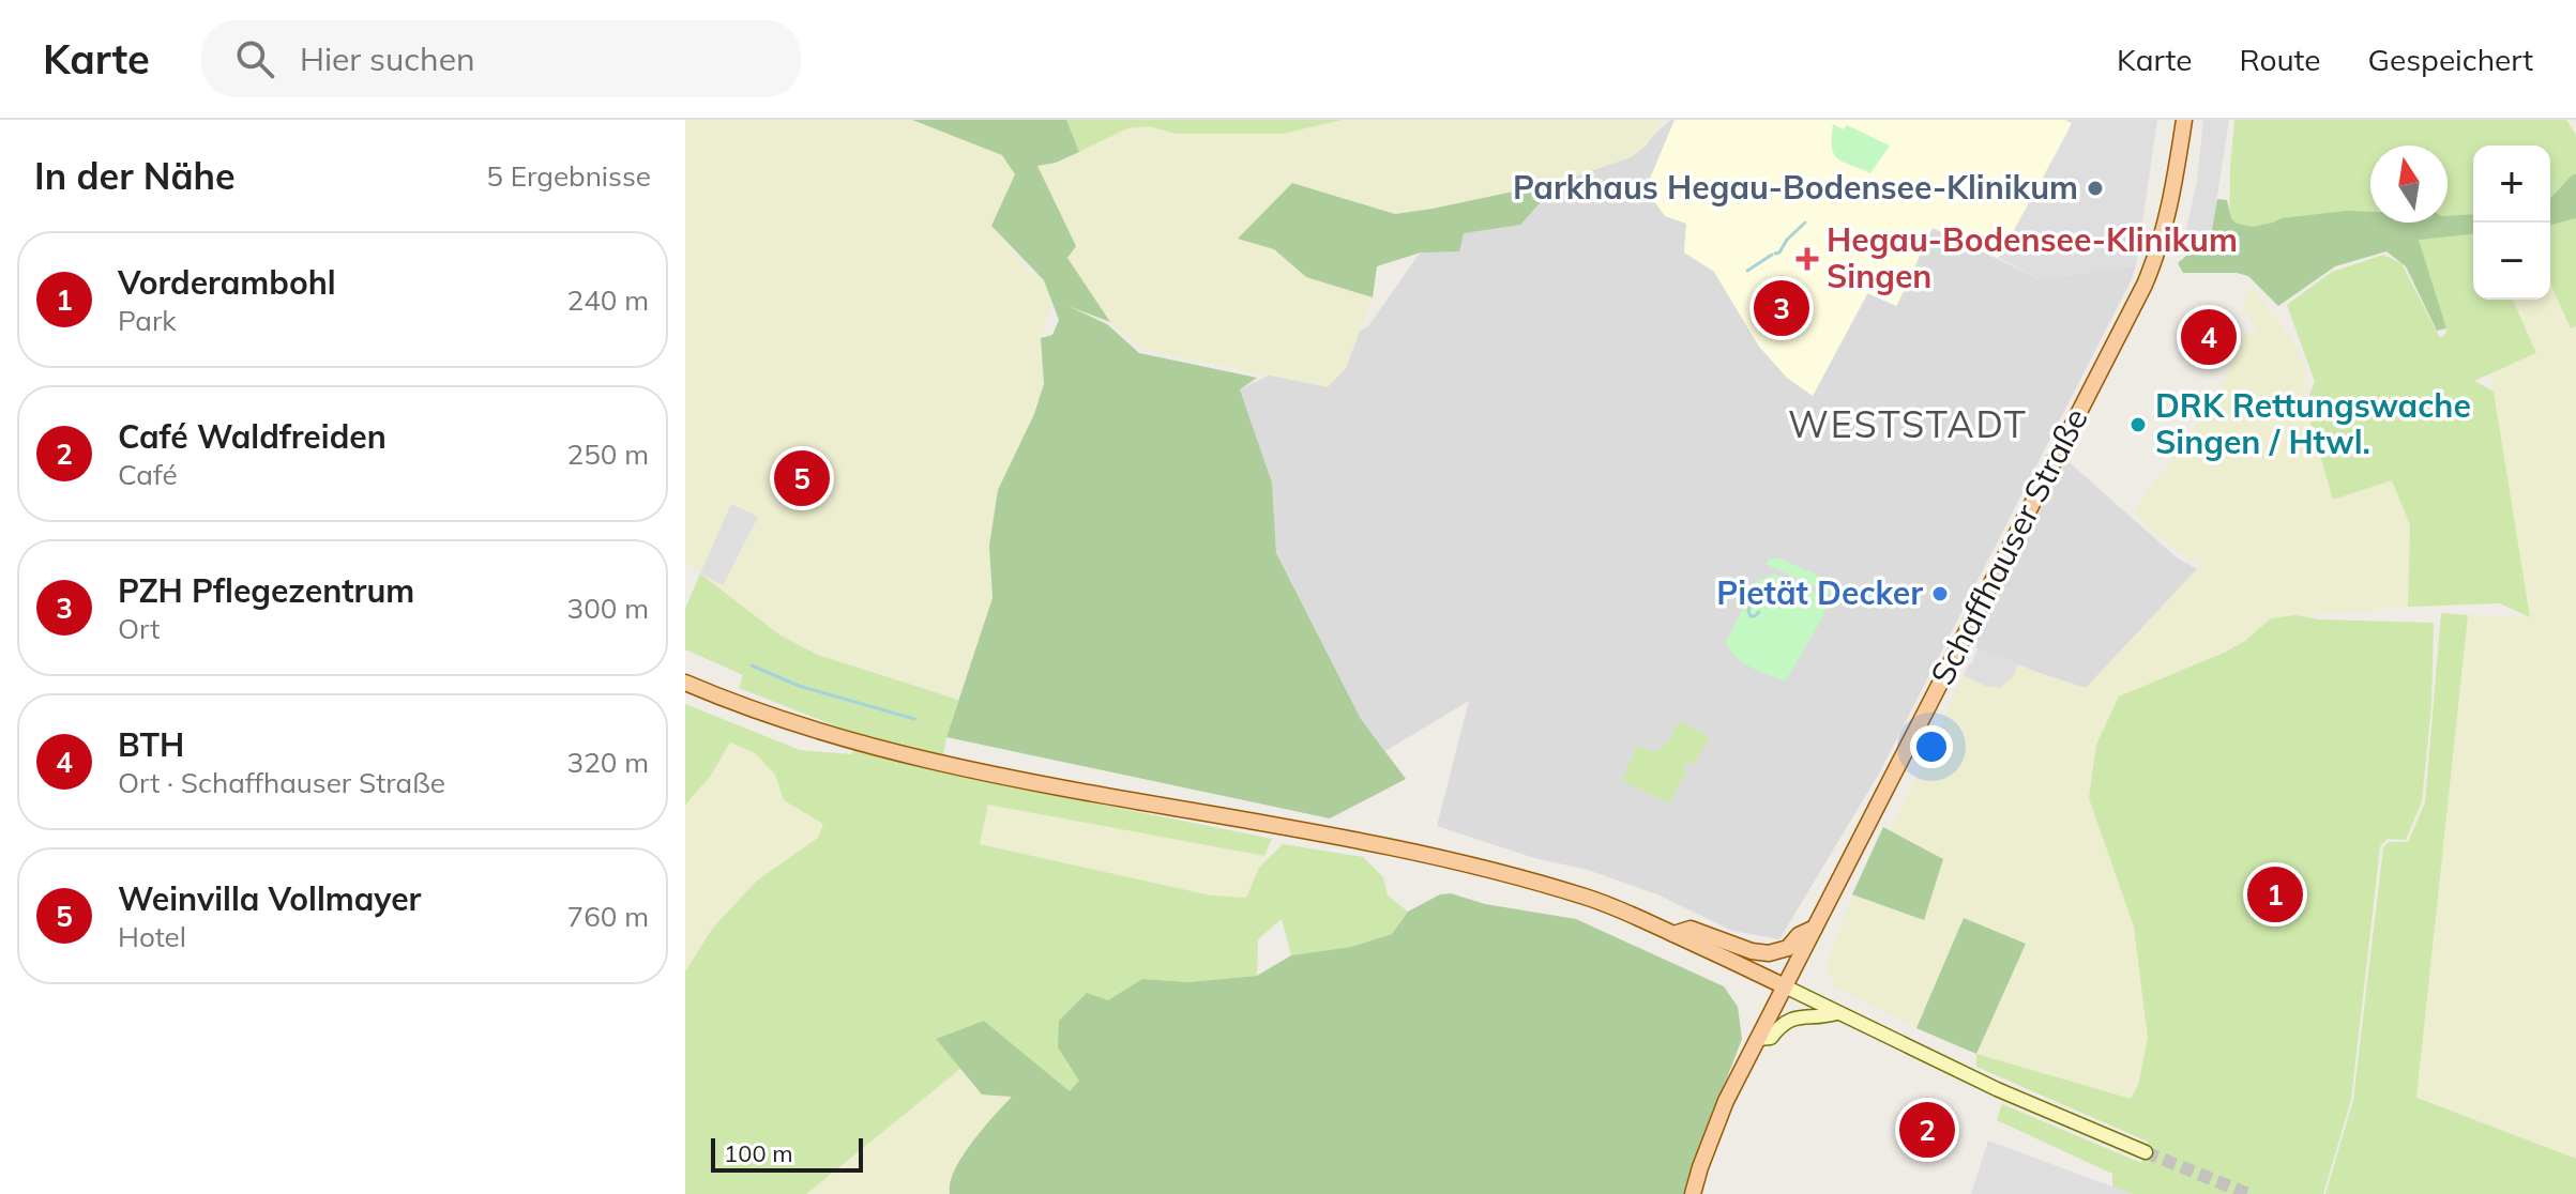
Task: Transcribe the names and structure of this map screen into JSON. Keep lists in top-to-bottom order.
{
  "streets": {
    "main road": ["Schaffhauser Straße"]
  },
  "districts": ["WESTSTADT"],
  "places": {
    "other": ["Parkhaus Hegau-Bodensee-Klinikum", "DRK Rettungswache Singen / Htwl.", "Pietät Decker"],
    "health": ["Hegau-Bodensee-Klinikum Singen"]
  },
  "scale_bar": "100 m",
  "north": "top",
  "page": {
    "header": "Karte",
    "search": "Hier suchen",
    "nav": ["Karte", "Route", "Gespeichert"],
    "heading": ["In der Nähe", "5 Ergebnisse"],
    "map_buttons": ["+", "−"],
    "list": [
      {
        "mark": "1",
        "name": "Vorderambohl",
        "note": "Park",
        "value": "240 m"
      },
      {
        "mark": "2",
        "name": "Café Waldfreiden",
        "note": "Café",
        "value": "250 m"
      },
      {
        "mark": "3",
        "name": "PZH Pflegezentrum",
        "note": "Ort",
        "value": "300 m"
      },
      {
        "mark": "4",
        "name": "BTH",
        "note": "Ort · Schaffhauser Straße",
        "value": "320 m"
      },
      {
        "mark": "5",
        "name": "Weinvilla Vollmayer",
        "note": "Hotel",
        "value": "760 m"
      }
    ],
    "pins": [
      "3",
      "4",
      "5",
      "1",
      "2"
    ],
    "scale": "100 m"
  }
}
